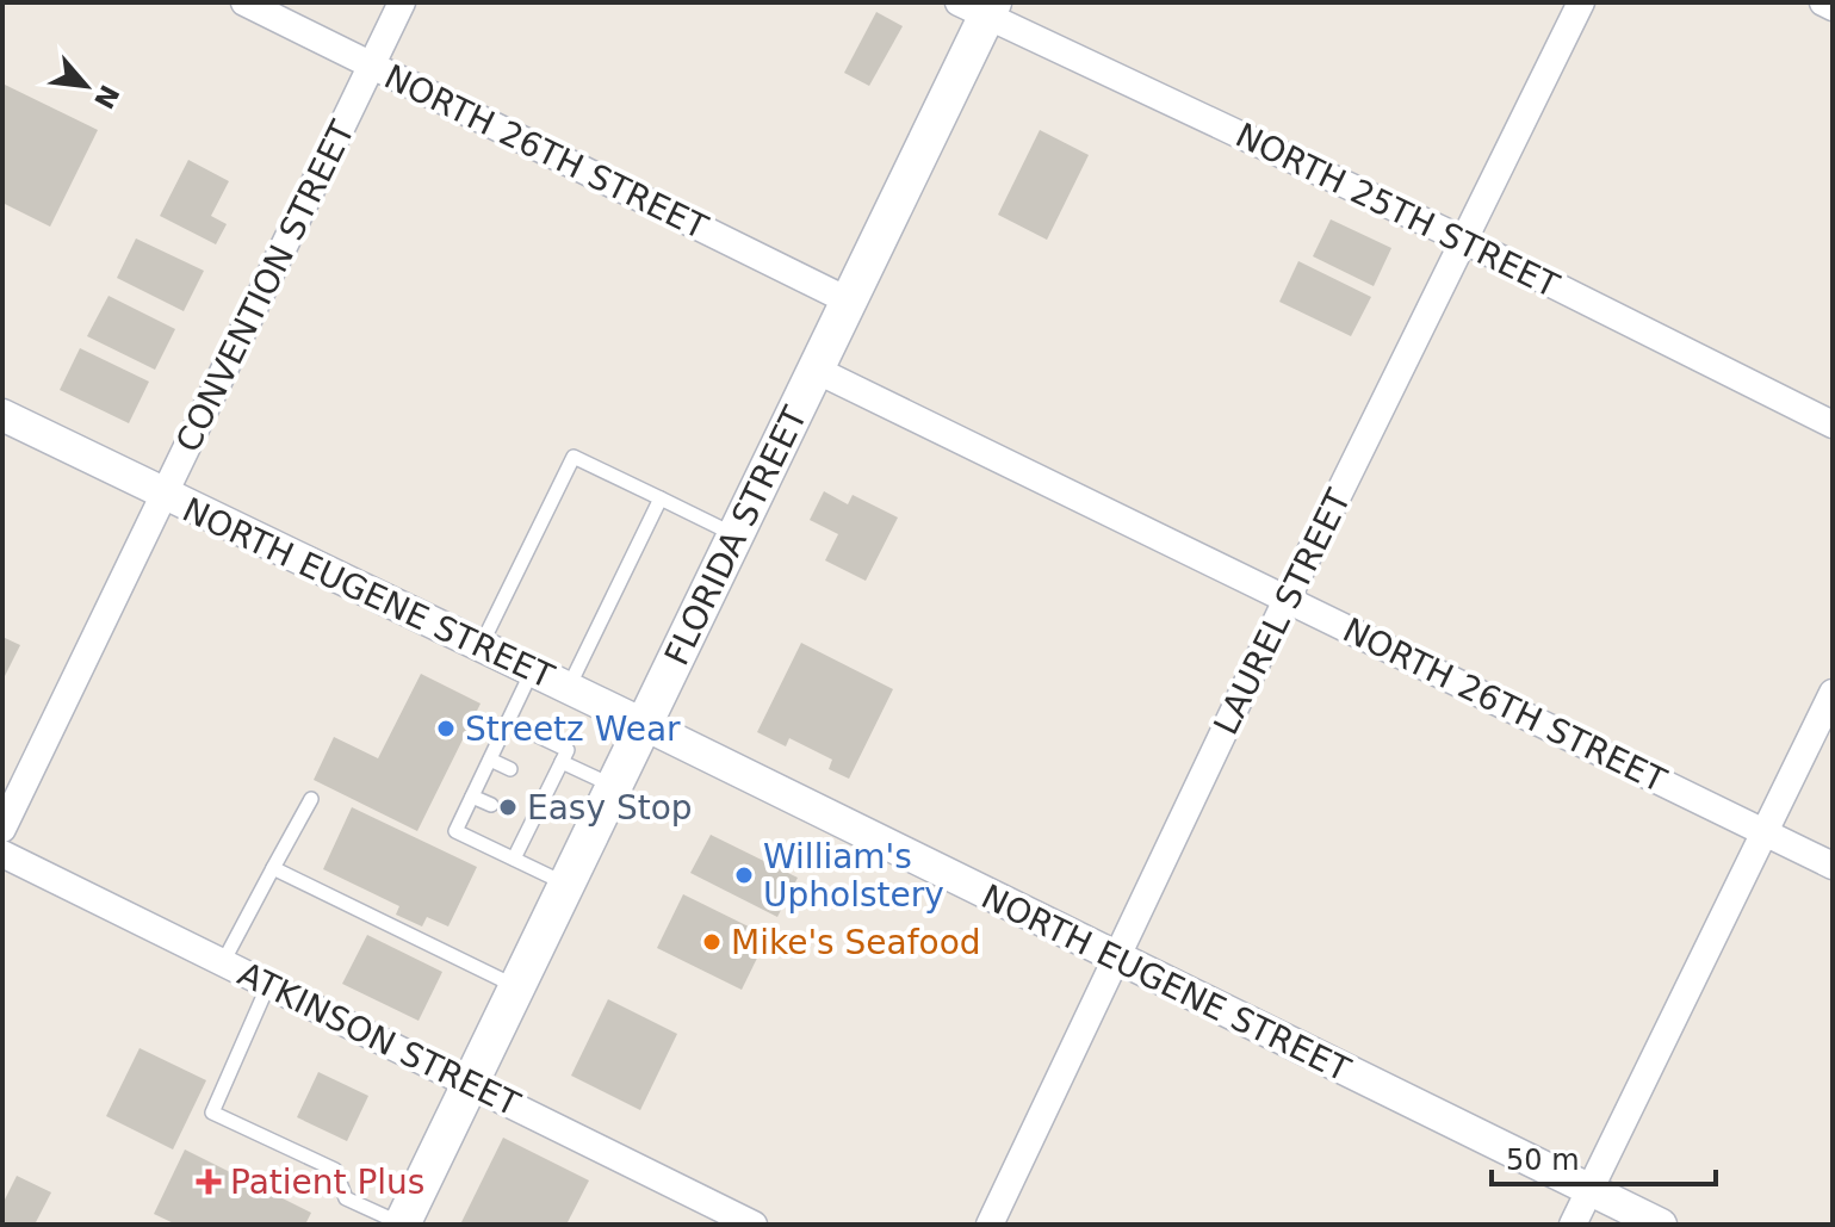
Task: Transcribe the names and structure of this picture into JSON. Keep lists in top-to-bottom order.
{
  "streets": {
    "main road": ["FLORIDA STREET"],
    "street": [
      "NORTH 26TH STREET",
      "NORTH 25TH STREET",
      "CONVENTION STREET",
      "NORTH EUGENE STREET",
      "LAUREL STREET",
      "ATKINSON STREET"
    ]
  },
  "crossings": [
    ["NORTH 26TH STREET", "CONVENTION STREET"],
    ["NORTH 26TH STREET", "FLORIDA STREET"],
    ["NORTH 26TH STREET", "LAUREL STREET"],
    ["NORTH 25TH STREET", "FLORIDA STREET"],
    ["NORTH 25TH STREET", "LAUREL STREET"],
    ["CONVENTION STREET", "NORTH EUGENE STREET"],
    ["FLORIDA STREET", "NORTH EUGENE STREET"],
    ["FLORIDA STREET", "ATKINSON STREET"],
    ["NORTH EUGENE STREET", "LAUREL STREET"]
  ],
  "places": {
    "other": [
      "Streetz Wear",
      "Easy Stop",
      "William's Upholstery",
      "Mike's Seafood"
    ],
    "health": ["Patient Plus"]
  },
  "scale_bar": "50 m",
  "north": "bottom right"
}
